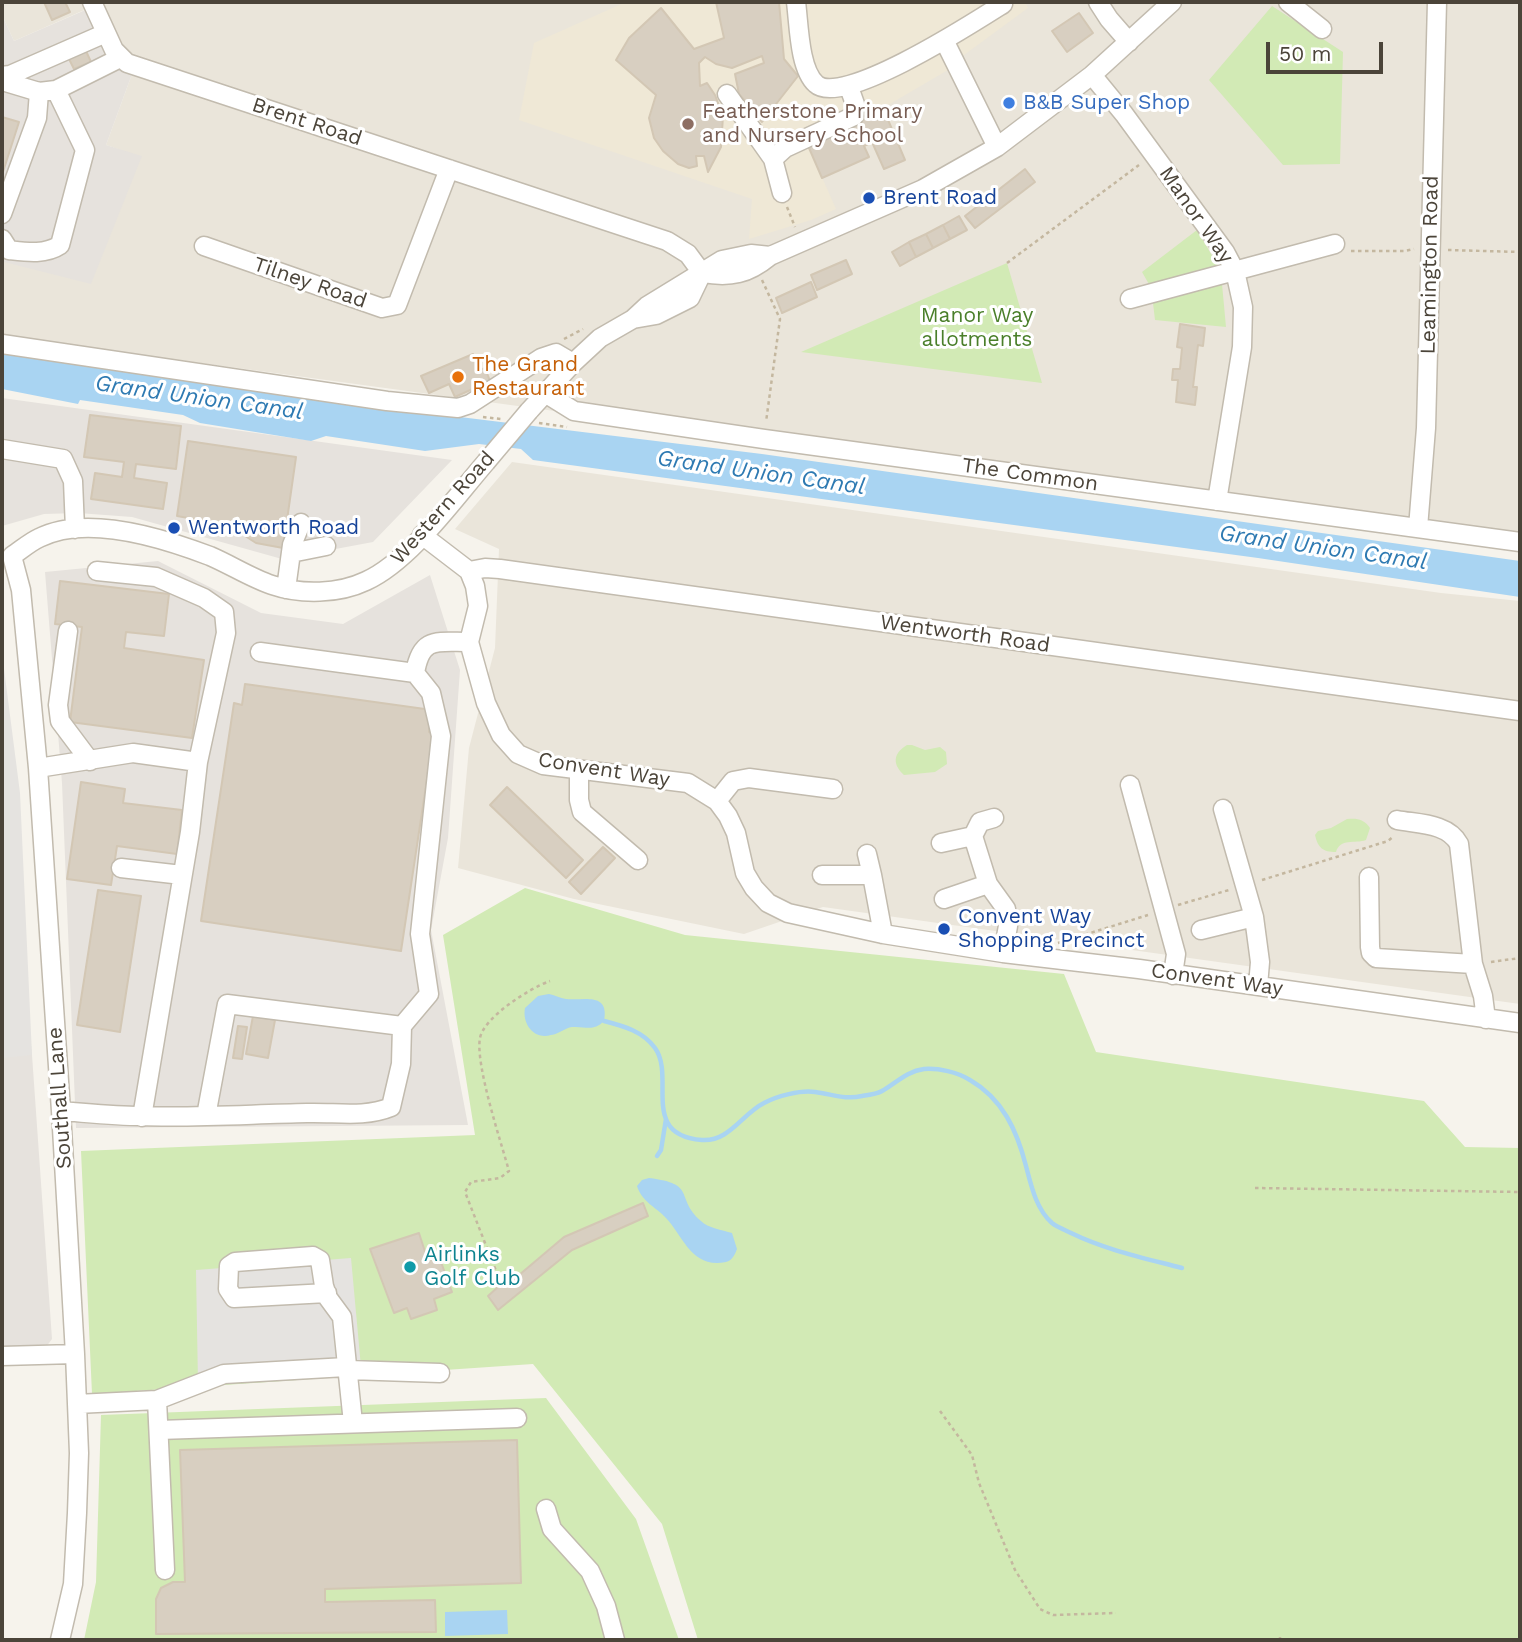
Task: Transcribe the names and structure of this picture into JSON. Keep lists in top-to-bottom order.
{
  "streets": {
    "street": [
      "Brent Road",
      "Manor Way",
      "Leamington Road",
      "Tilney Road",
      "The Common",
      "Western Road",
      "Wentworth Road",
      "Convent Way",
      "Southall Lane"
    ]
  },
  "crossings": [
    ["Brent Road", "Tilney Road"],
    ["Brent Road", "Western Road"],
    ["Manor Way", "The Common"],
    ["Leamington Road", "The Common"],
    ["The Common", "Western Road"],
    ["Western Road", "Southall Lane"],
    ["Wentworth Road", "Convent Way"]
  ],
  "water": ["Grand Union Canal"],
  "parks": ["Manor Way allotments"],
  "places": [
    "B&B Super Shop",
    "Featherstone Primary and Nursery School",
    "Brent Road",
    "The Grand Restaurant",
    "Wentworth Road",
    "Convent Way Shopping Precinct",
    "Airlinks Golf Club"
  ],
  "scale_bar": "50 m"
}
